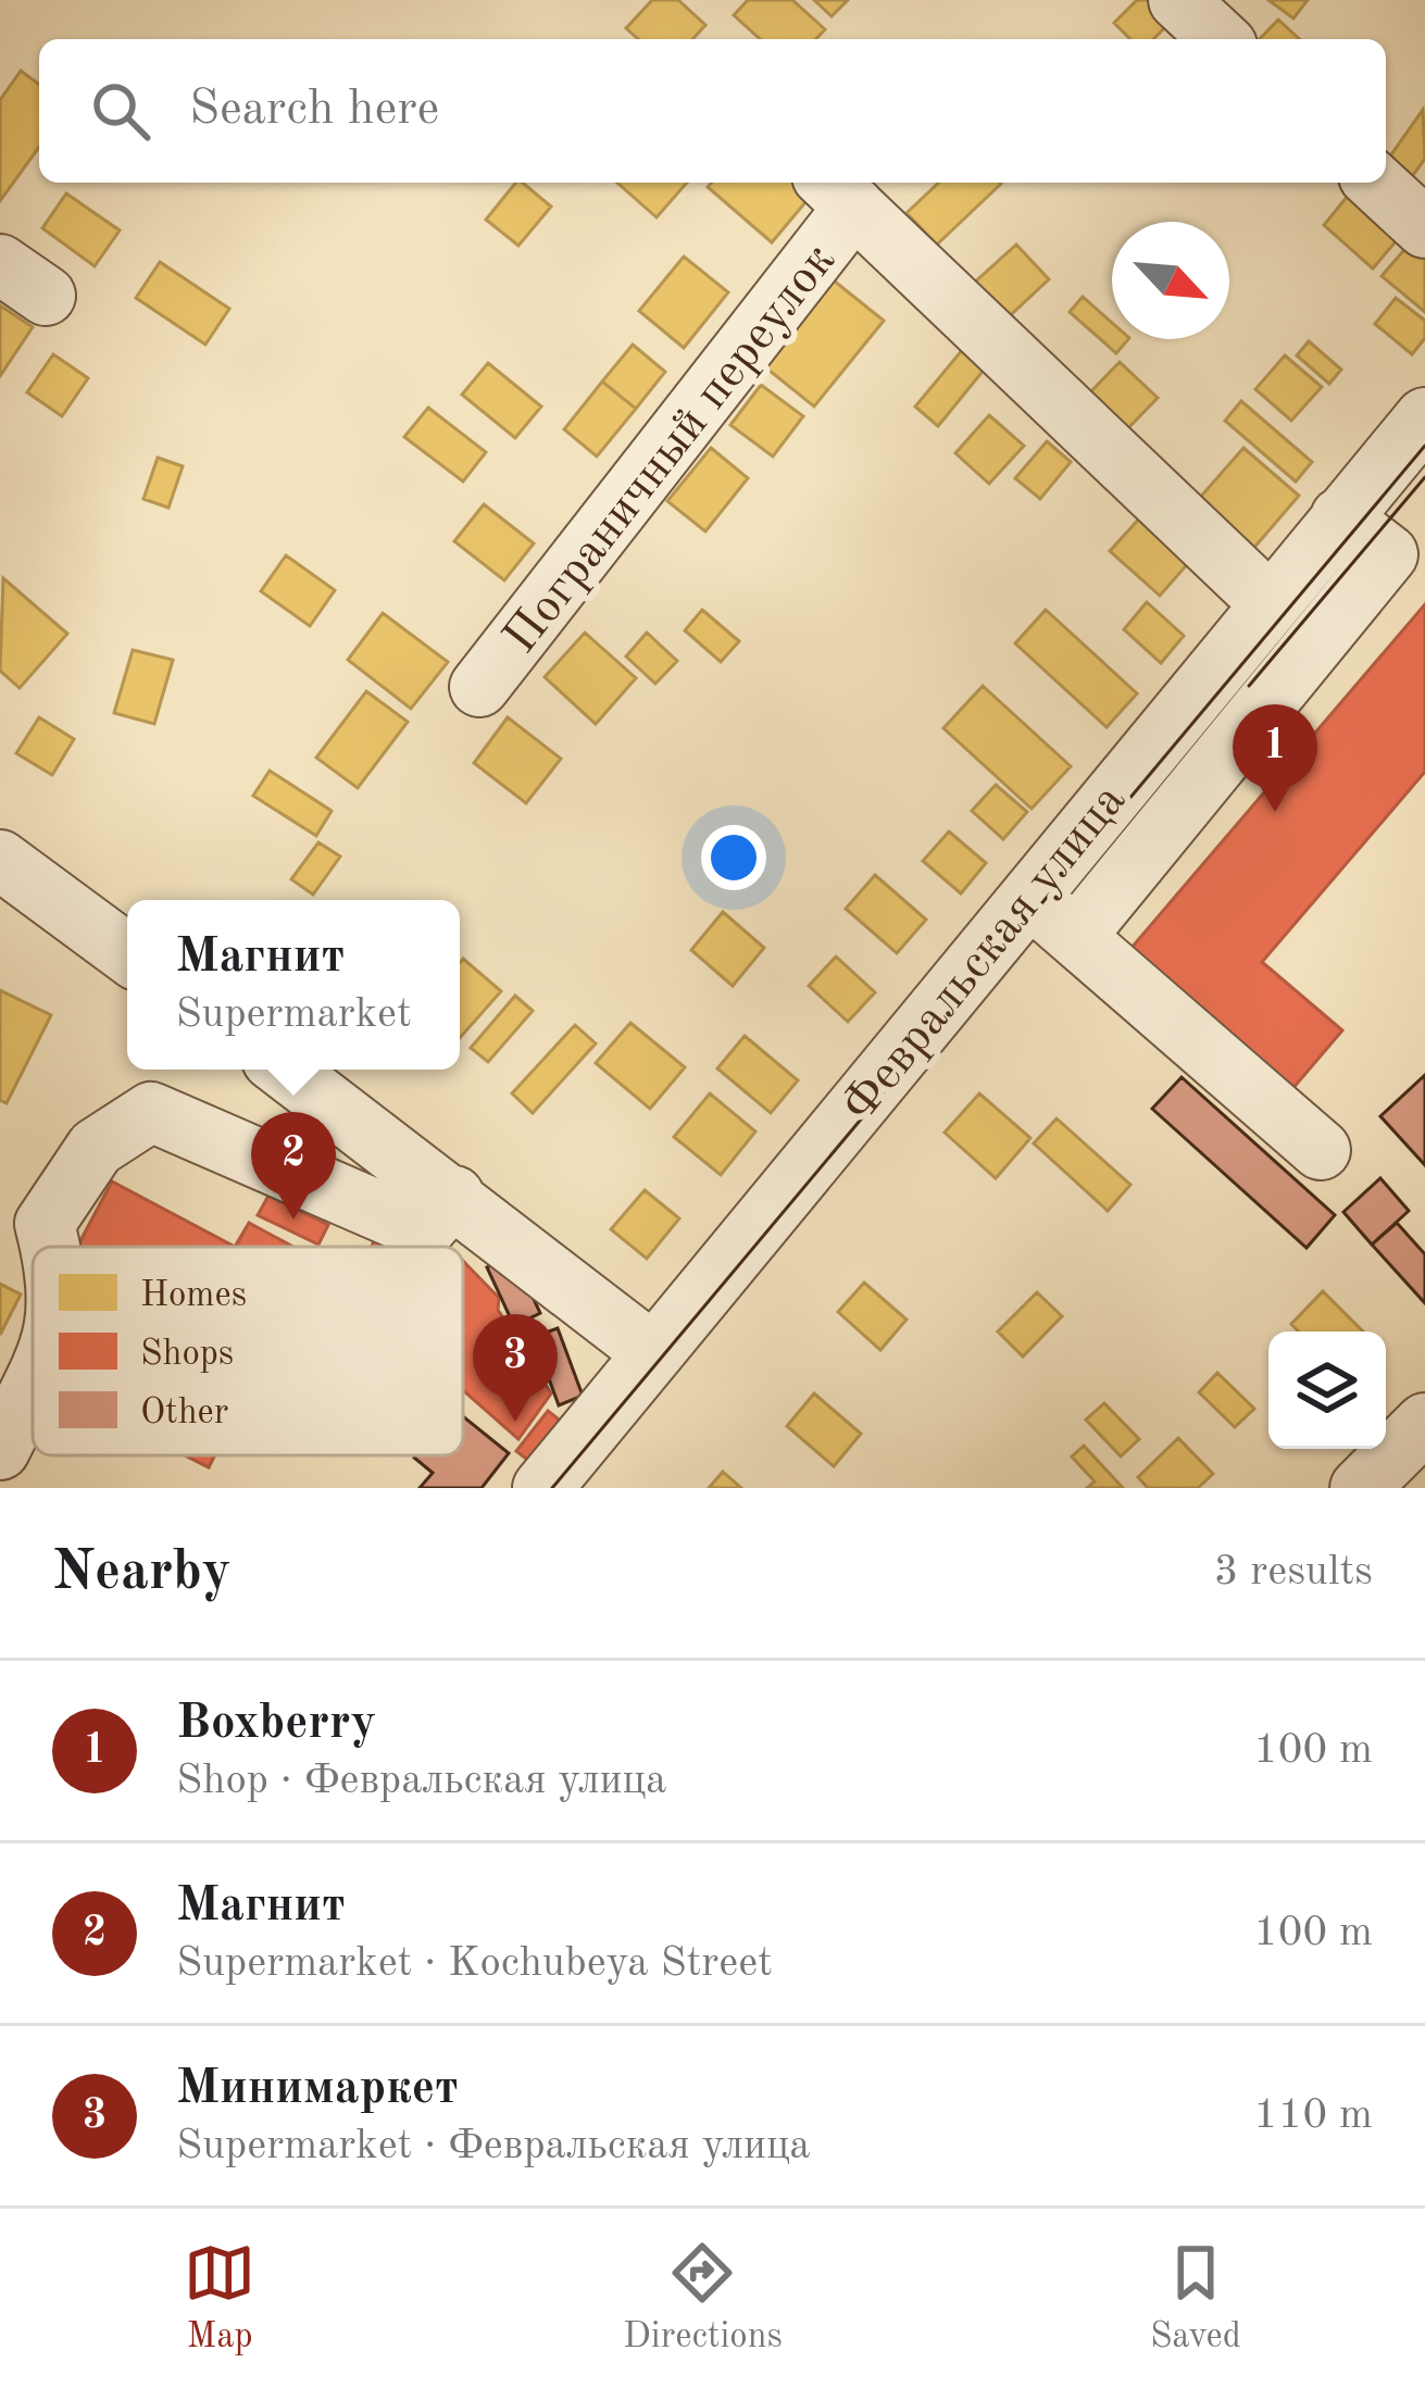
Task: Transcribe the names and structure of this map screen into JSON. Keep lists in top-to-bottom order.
{
  "streets": {
    "street": ["Пограничный переулок", "Февральская улица"]
  },
  "legend": ["Homes", "Shops", "Other"],
  "north": "bottom right",
  "page": {
    "search": "Search here",
    "pins": ["1", "2", "3"],
    "popup": ["Магнит", "Supermarket"],
    "heading": ["Nearby", "3 results"],
    "list": [
      {
        "mark": "1",
        "name": "Boxberry",
        "note": "Shop · Февральская улица",
        "value": "100 m"
      },
      {
        "mark": "2",
        "name": "Магнит",
        "note": "Supermarket · Kochubeya Street",
        "value": "100 m"
      },
      {
        "mark": "3",
        "name": "Минимаркет",
        "note": "Supermarket · Февральская улица",
        "value": "110 m"
      }
    ],
    "nav": ["Map", "Directions", "Saved"]
  }
}
